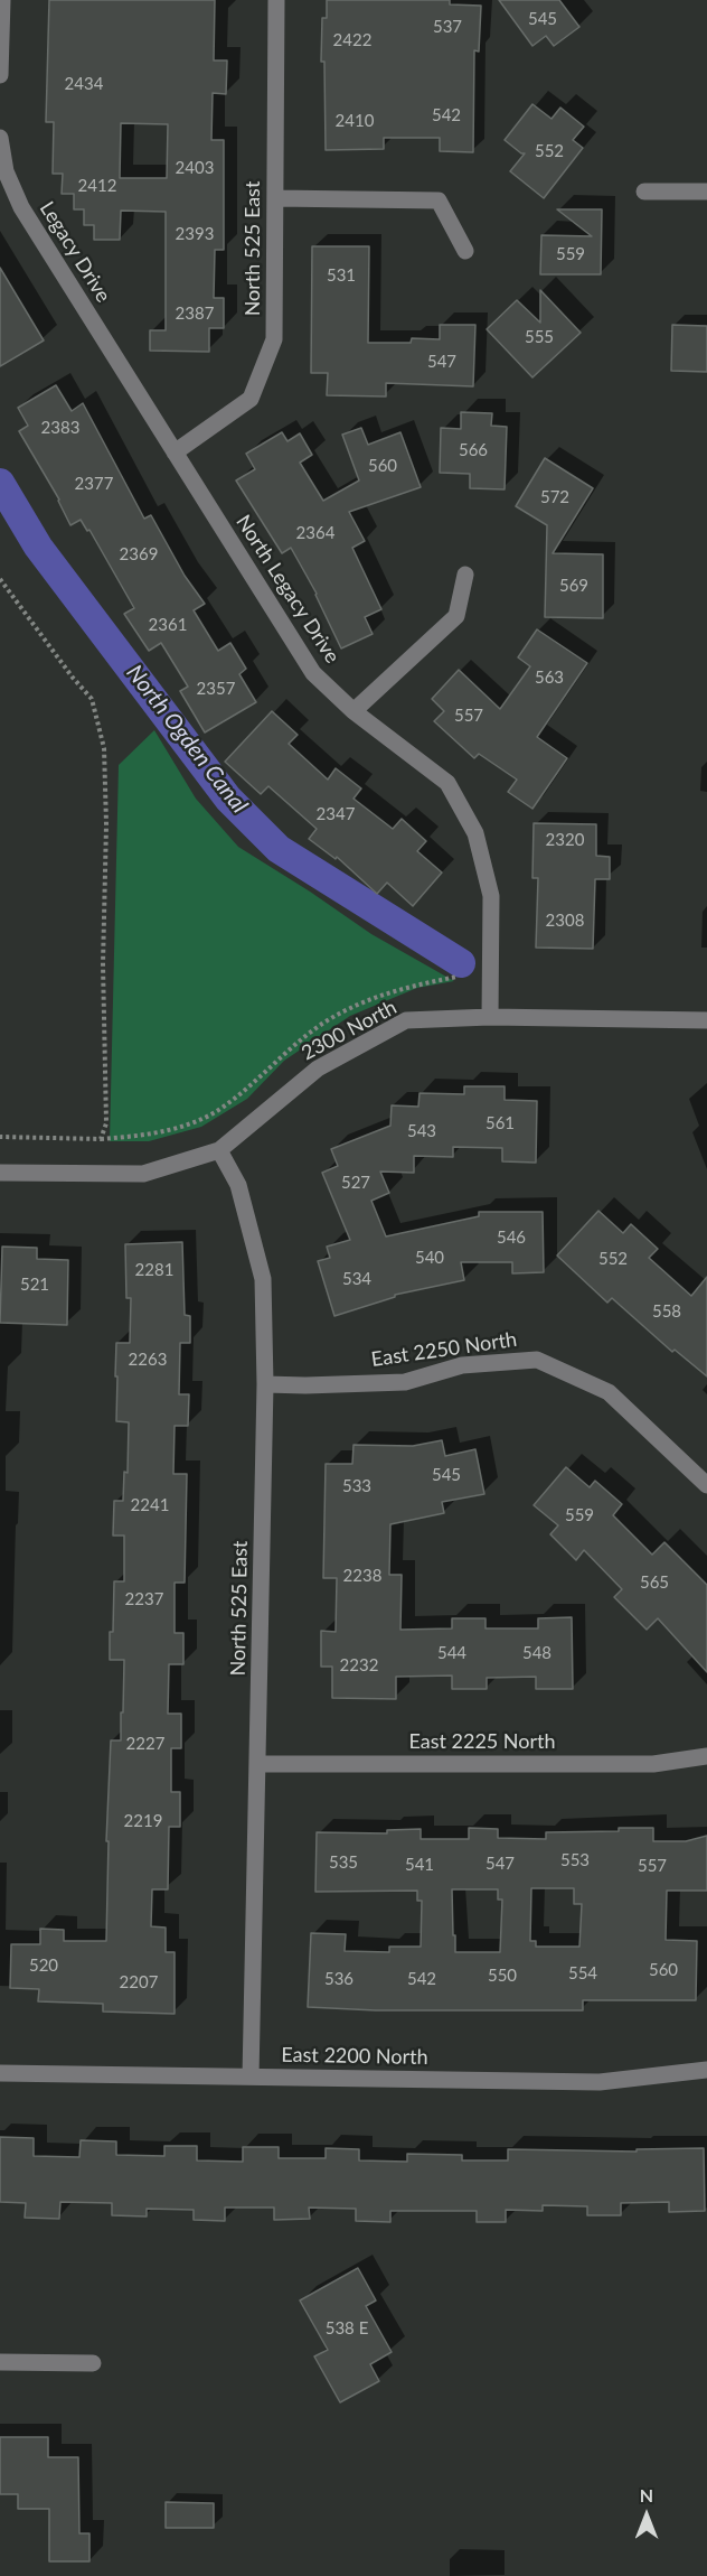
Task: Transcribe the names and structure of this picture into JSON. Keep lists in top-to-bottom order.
{
  "streets": {
    "street": [
      "North 525 East",
      "Legacy Drive",
      "North Legacy Drive",
      "2300 North",
      "East 2250 North",
      "East 2225 North",
      "East 2200 North"
    ]
  },
  "crossings": [
    ["North 525 East", "North Legacy Drive"],
    ["North 525 East", "2300 North"],
    ["North 525 East", "East 2250 North"],
    ["North 525 East", "East 2225 North"],
    ["North 525 East", "East 2200 North"],
    ["Legacy Drive", "North Legacy Drive"],
    ["North Legacy Drive", "2300 North"]
  ],
  "water": ["North Ogden Canal"],
  "house_numbers": [
    "545",
    "537",
    "2422",
    "2434",
    "542",
    "2410",
    "552",
    "2403",
    "2412",
    "2393",
    "559",
    "531",
    "2387",
    "555",
    "547",
    "2383",
    "566",
    "560",
    "2377",
    "572",
    "2364",
    "2369",
    "569",
    "2361",
    "563",
    "2357",
    "557",
    "2347",
    "2320",
    "2308",
    "561",
    "543",
    "527",
    "546",
    "540",
    "552",
    "2281",
    "534",
    "521",
    "558",
    "2263",
    "545",
    "533",
    "2241",
    "559",
    "2238",
    "565",
    "2237",
    "544",
    "548",
    "2232",
    "2227",
    "2219",
    "553",
    "535",
    "547",
    "541",
    "557",
    "520",
    "560",
    "554",
    "550",
    "536",
    "542",
    "2207",
    "538 E"
  ],
  "north": "top"
}
